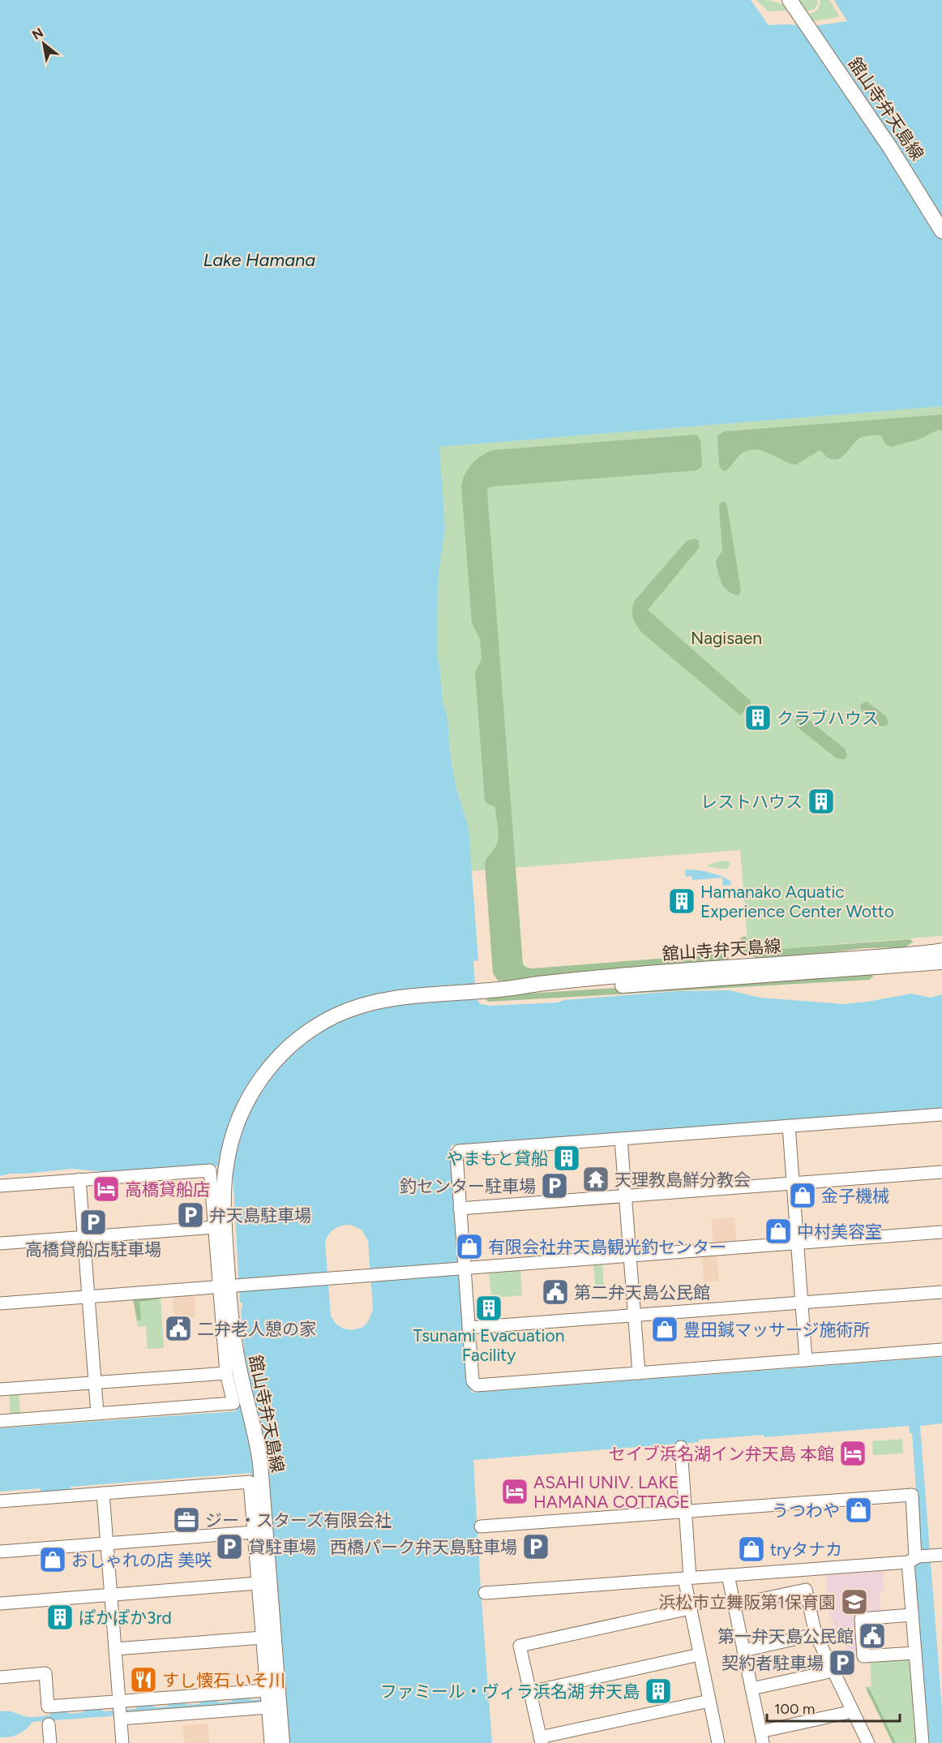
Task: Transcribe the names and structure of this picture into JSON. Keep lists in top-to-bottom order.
{
  "streets": {
    "main road": ["舘山寺弁天島線"]
  },
  "water": ["Lake Hamana"],
  "parks": ["Nagisaen"],
  "places": {
    "building": [
      "クラブハウス",
      "レストハウス",
      "Hamanako Aquatic Experience Center Wotto",
      "やまもと貸船",
      "Tsunami Evacuation Facility",
      "ぽかぽか3rd",
      "ファミール・ヴィラ浜名湖 弁天島"
    ],
    "temple": ["天理教島鮮分教会"],
    "parking": [
      "釣センター駐車場",
      "弁天島駐車場",
      "高橋貸船店駐車場",
      "貸駐車場",
      "西橋パーク弁天島駐車場",
      "契約者駐車場"
    ],
    "hotel": ["高橋貸船店", "セイブ浜名湖イン弁天島 本館", "ASAHI UNIV. LAKE HAMANA COTTAGE"],
    "shop": [
      "金子機械",
      "中村美容室",
      "有限会社弁天島観光釣センター",
      "豊田鍼マッサージ施術所",
      "うつわや",
      "tryタナカ",
      "おしゃれの店 美咲"
    ],
    "public building": ["第二弁天島公民館", "二弁老人憩の家", "第一弁天島公民館"],
    "office": ["ジー・スターズ有限会社"],
    "school or university": ["浜松市立舞阪第1保育園"],
    "restaurant": ["すし懐石 いそ川"]
  },
  "scale_bar": "100 m",
  "north": "top left"
}
